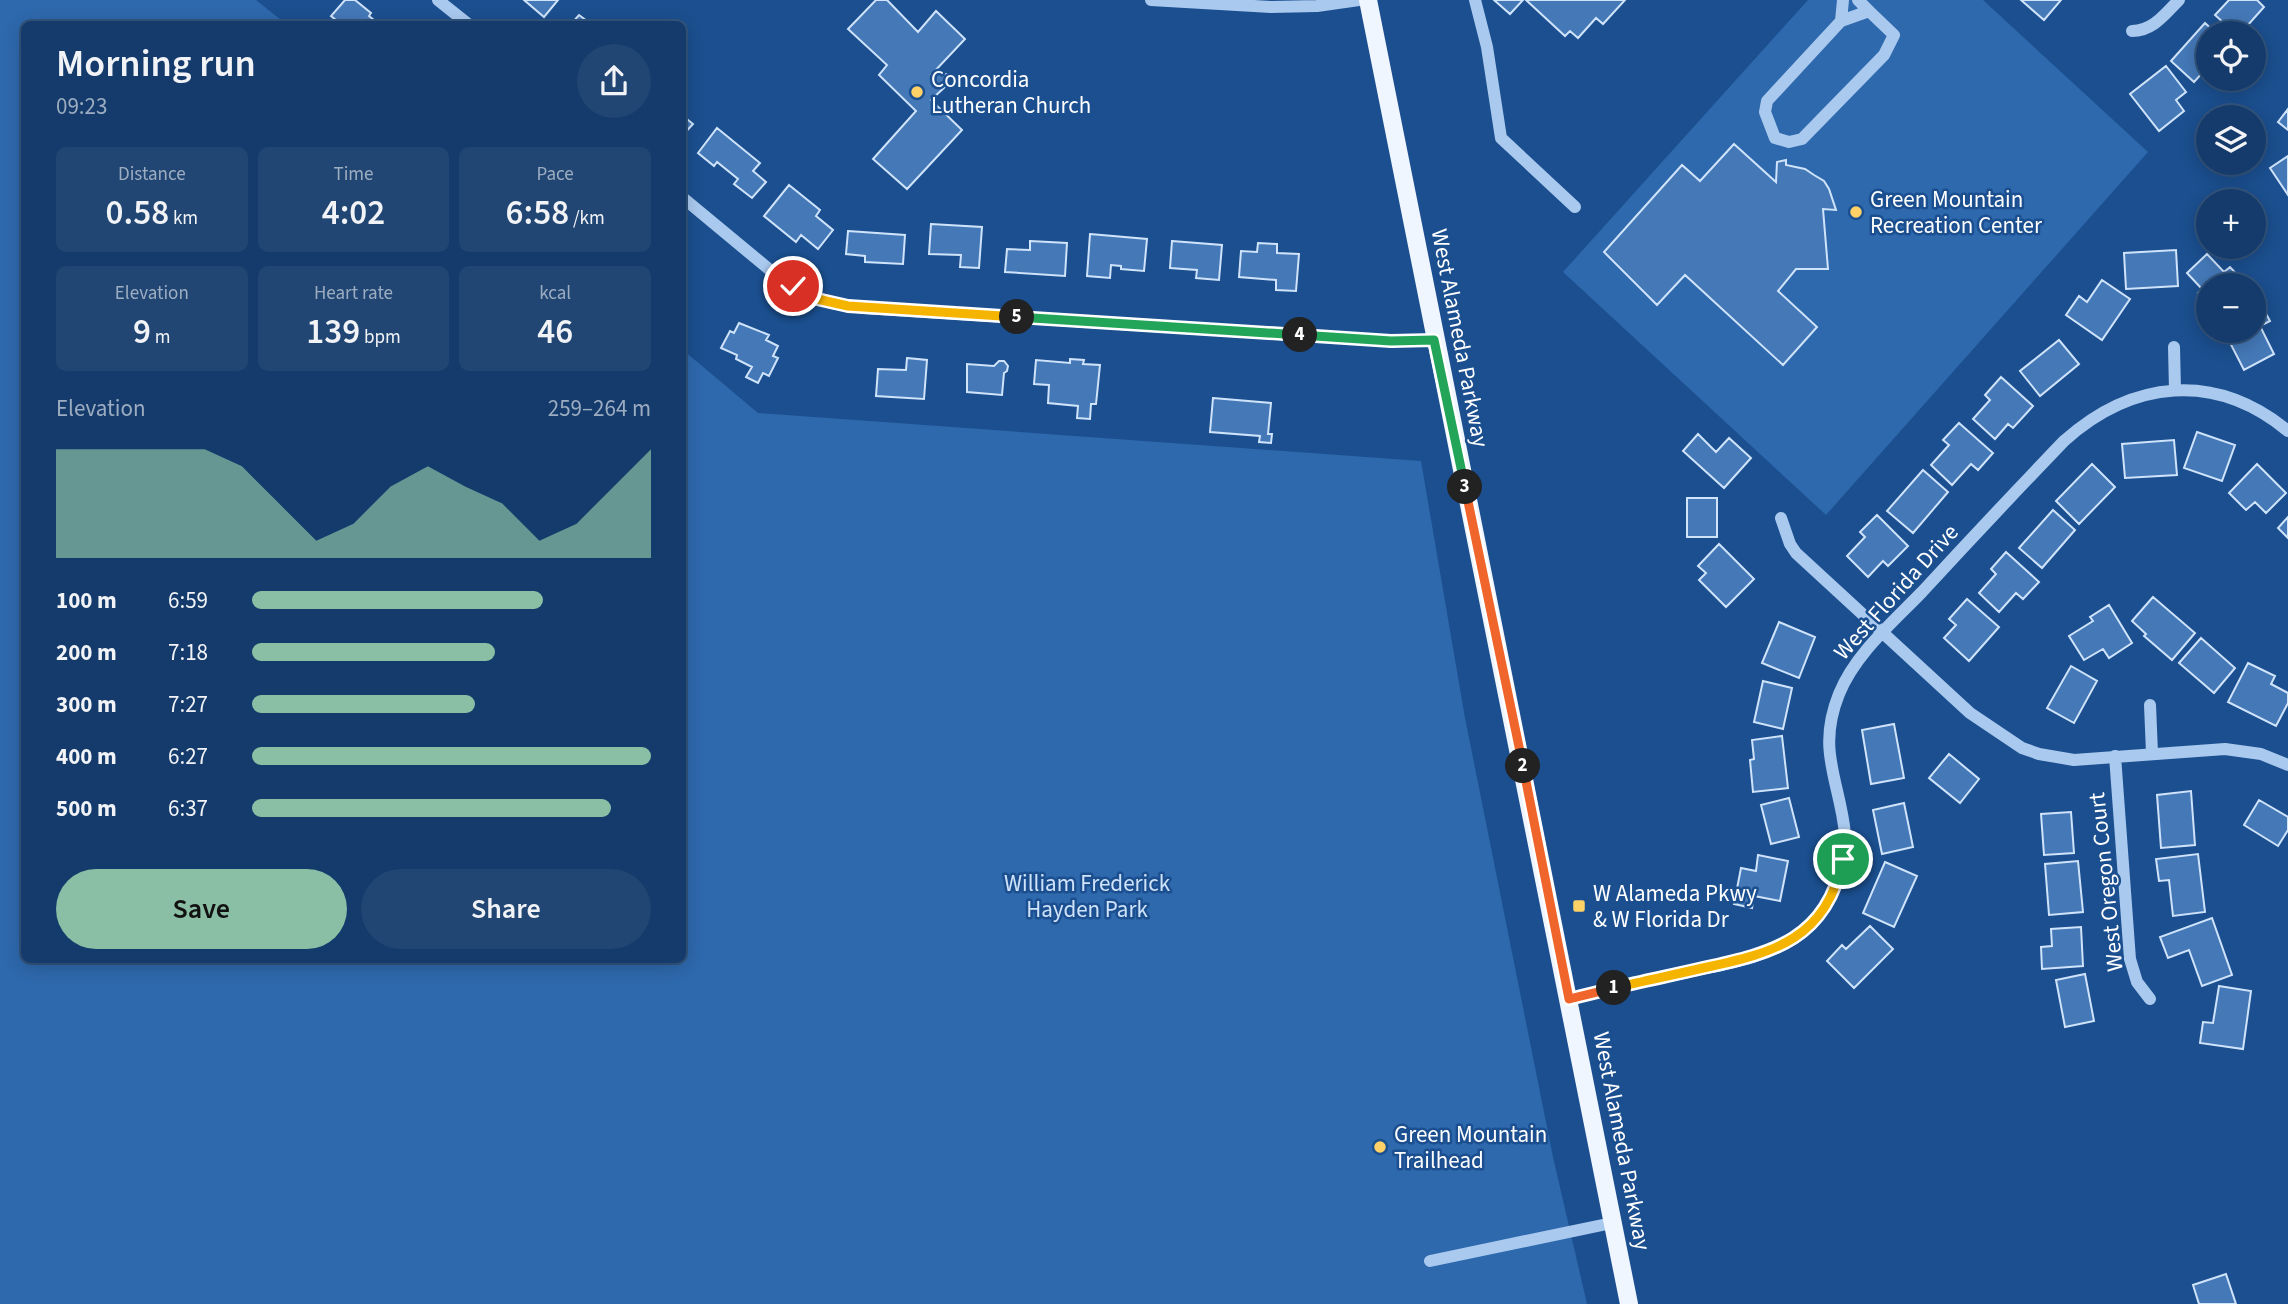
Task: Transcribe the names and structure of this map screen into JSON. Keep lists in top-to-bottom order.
{
  "streets": {
    "main road": ["West Alameda Parkway"],
    "street": ["West Florida Drive", "West Oregon Court"]
  },
  "crossings": [
    ["West Alameda Parkway", "West Florida Drive"]
  ],
  "parks": ["William Frederick Hayden Park"],
  "places": {
    "other": ["Concordia Lutheran Church", "Green Mountain Recreation Center", "Green Mountain Trailhead"],
    "transit": ["W Alameda Pkwy & W Florida Dr"]
  },
  "page": {
    "map_buttons": ["+", "−"],
    "heading": ["Morning run", "09:23"],
    "stats": [
      ["Distance", "0.58 km"],
      ["Time", "4:02"],
      ["Pace", "6:58 /km"],
      ["Elevation", "9 m"],
      ["Heart rate", "139 bpm"],
      ["kcal", "46"]
    ],
    "pins": [
      "5",
      "4",
      "3",
      "2",
      "1"
    ],
    "chart": ["Elevation", "259–264 m"],
    "list": [
      {
        "name": "100 m",
        "note": "6:59"
      },
      {
        "name": "200 m",
        "note": "7:18"
      },
      {
        "name": "300 m",
        "note": "7:27"
      },
      {
        "name": "400 m",
        "note": "6:27"
      },
      {
        "name": "500 m",
        "note": "6:37"
      }
    ],
    "buttons": ["Save", "Share"]
  }
}
